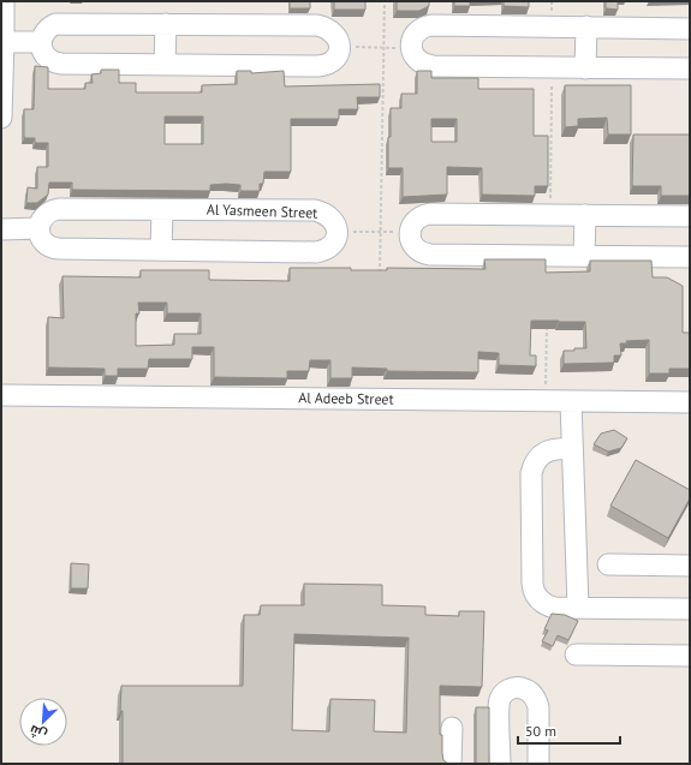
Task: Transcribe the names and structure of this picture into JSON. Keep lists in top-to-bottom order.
{
  "streets": {
    "street": ["Al Yasmeen Street", "Al Adeeb Street"]
  },
  "scale_bar": "50 m",
  "north": "bottom left"
}
